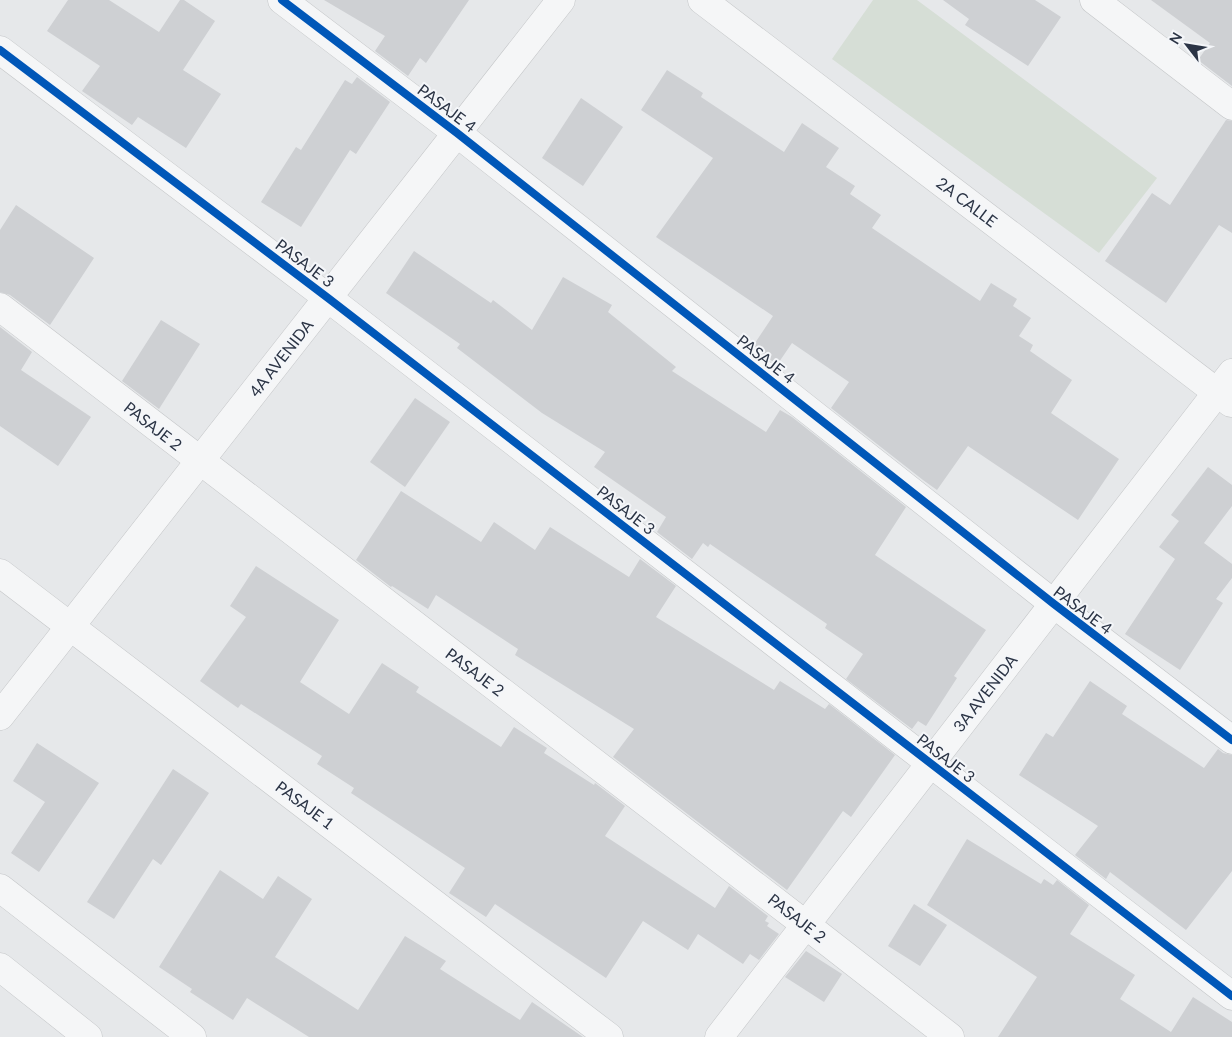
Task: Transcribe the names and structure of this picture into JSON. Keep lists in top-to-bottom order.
{
  "streets": {
    "street": [
      "PASAJE 4",
      "2A CALLE",
      "PASAJE 3",
      "4A AVENIDA",
      "PASAJE 2",
      "3A AVENIDA",
      "PASAJE 1"
    ]
  },
  "crossings": [
    ["PASAJE 4", "4A AVENIDA"],
    ["PASAJE 4", "3A AVENIDA"],
    ["2A CALLE", "3A AVENIDA"],
    ["PASAJE 3", "4A AVENIDA"],
    ["PASAJE 3", "3A AVENIDA"],
    ["4A AVENIDA", "PASAJE 2"],
    ["4A AVENIDA", "PASAJE 1"],
    ["PASAJE 2", "3A AVENIDA"]
  ],
  "north": "top left"
}
